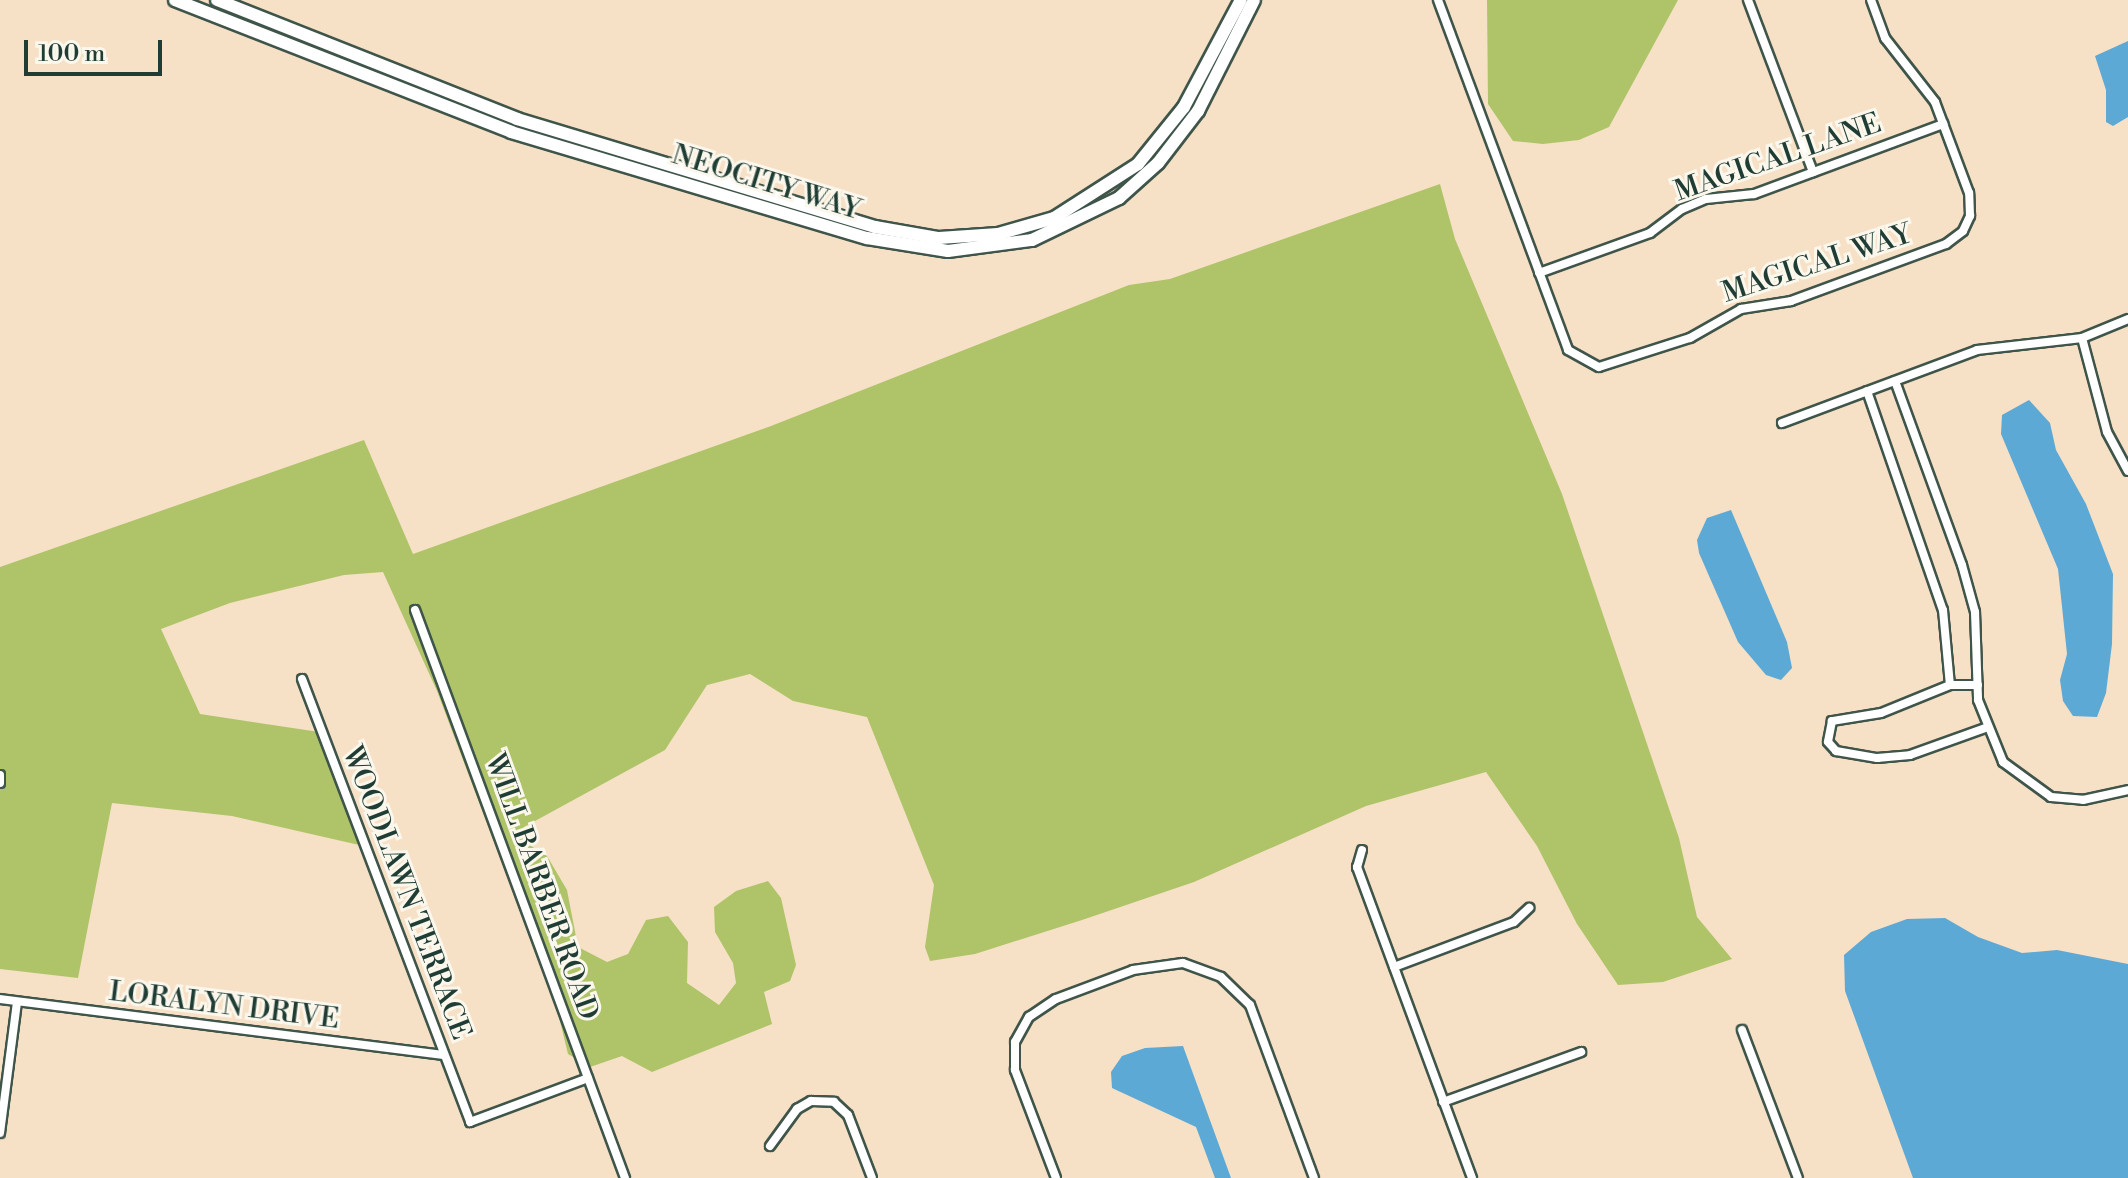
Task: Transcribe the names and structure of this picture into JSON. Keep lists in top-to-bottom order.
{
  "streets": {
    "street": [
      "MAGICAL LANE",
      "NEOCITY WAY",
      "MAGICAL WAY",
      "WILL BARBER ROAD",
      "WOODLAWN TERRACE",
      "LORALYN DRIVE"
    ]
  },
  "crossings": [
    ["MAGICAL LANE", "MAGICAL WAY"],
    ["WILL BARBER ROAD", "WOODLAWN TERRACE"],
    ["WOODLAWN TERRACE", "LORALYN DRIVE"]
  ],
  "scale_bar": "100 m"
}
